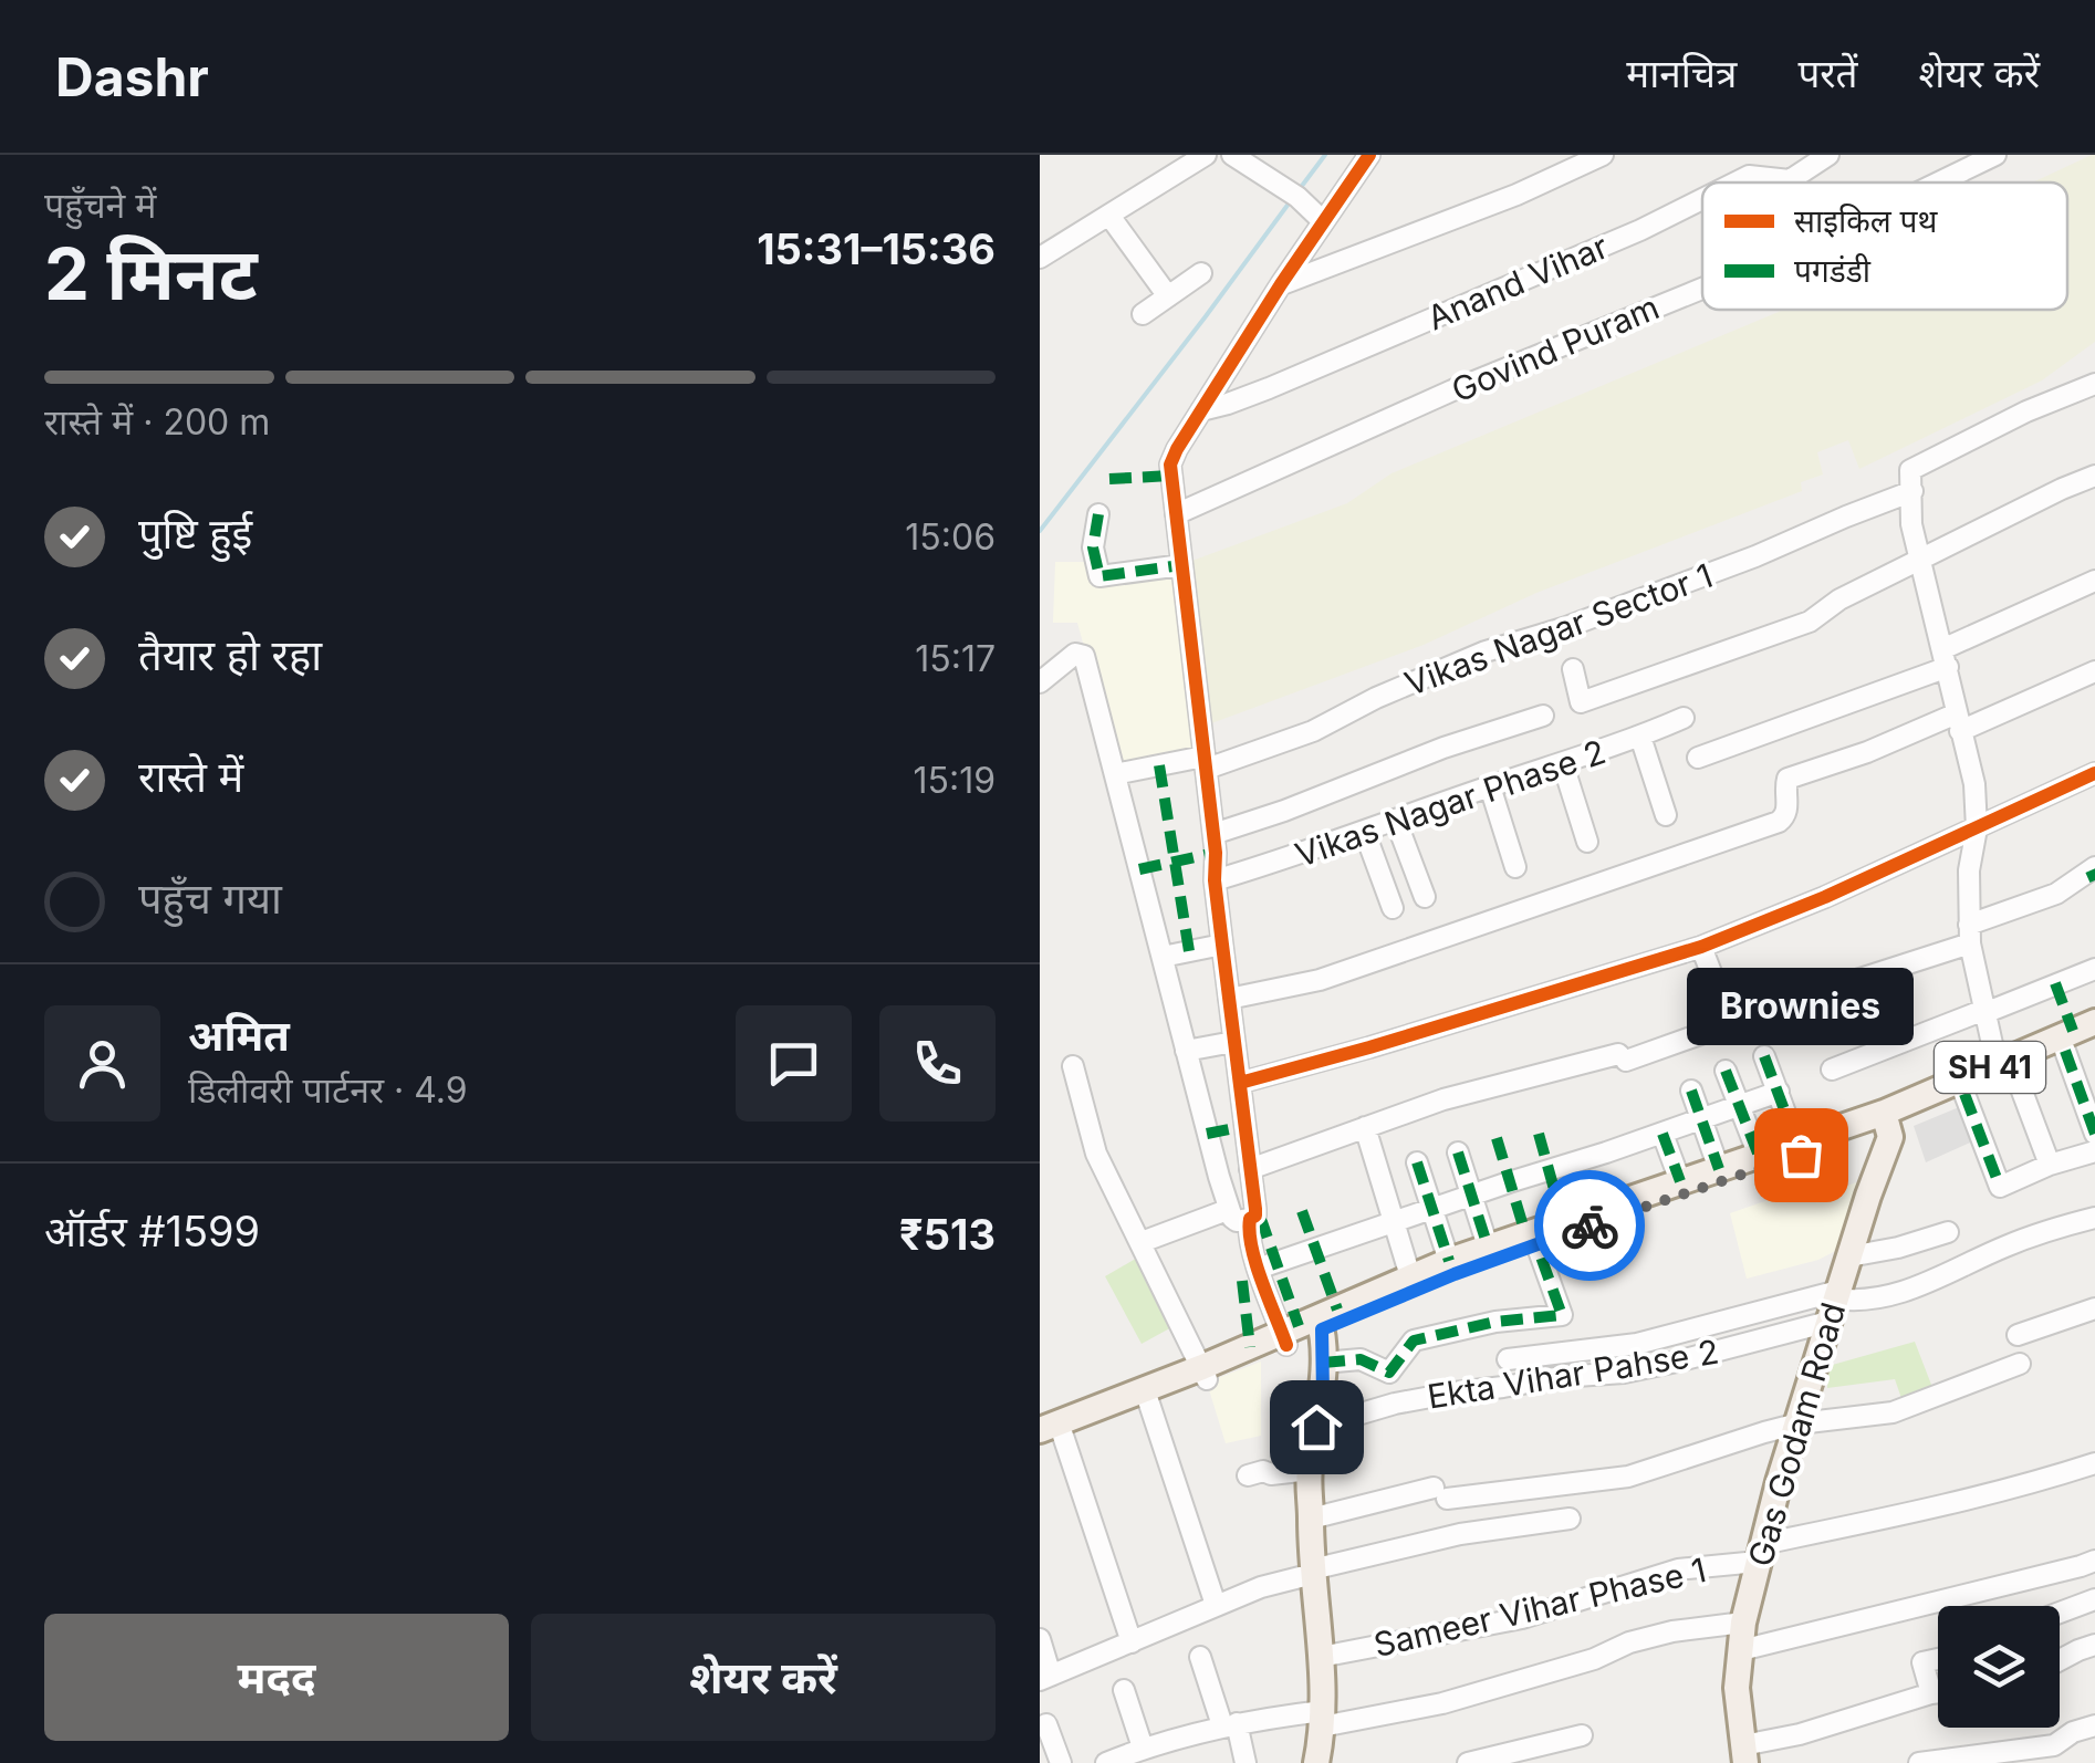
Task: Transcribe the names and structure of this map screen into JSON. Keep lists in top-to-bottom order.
{
  "streets": {
    "main road": ["SH 41", "Gas Godam Road"],
    "street": [
      "Anand Vihar",
      "Govind Puram",
      "Vikas Nagar Sector 1",
      "Vikas Nagar Phase 2",
      "Ekta Vihar Pahse 2",
      "Sameer Vihar Phase 1"
    ]
  },
  "crossings": [
    ["SH 41", "Gas Godam Road"],
    ["Ekta Vihar Pahse 2", "Gas Godam Road"],
    ["Gas Godam Road", "Sameer Vihar Phase 1"]
  ],
  "places": ["Brownies"],
  "legend": ["साइकिल पथ", "पगडंडी"],
  "page": {
    "header": "Dashr",
    "nav": ["मानचित्र", "परतें", "शेयर करें"],
    "heading": ["2 मिनट", "पहुँचने में", "15:31–15:36"],
    "panel": [
      "अमित",
      "डिलीवरी पार्टनर · 4.9",
      "ऑर्डर #1599",
      "₹513"
    ],
    "bar": "रास्ते में · 200 m",
    "list": [
      ["पुष्टि हुई", "15:06"],
      ["तैयार हो रहा", "15:17"],
      ["रास्ते में", "15:19"],
      "पहुँच गया"
    ],
    "bubble": "Brownies",
    "buttons": ["मदद", "शेयर करें"]
  }
}
